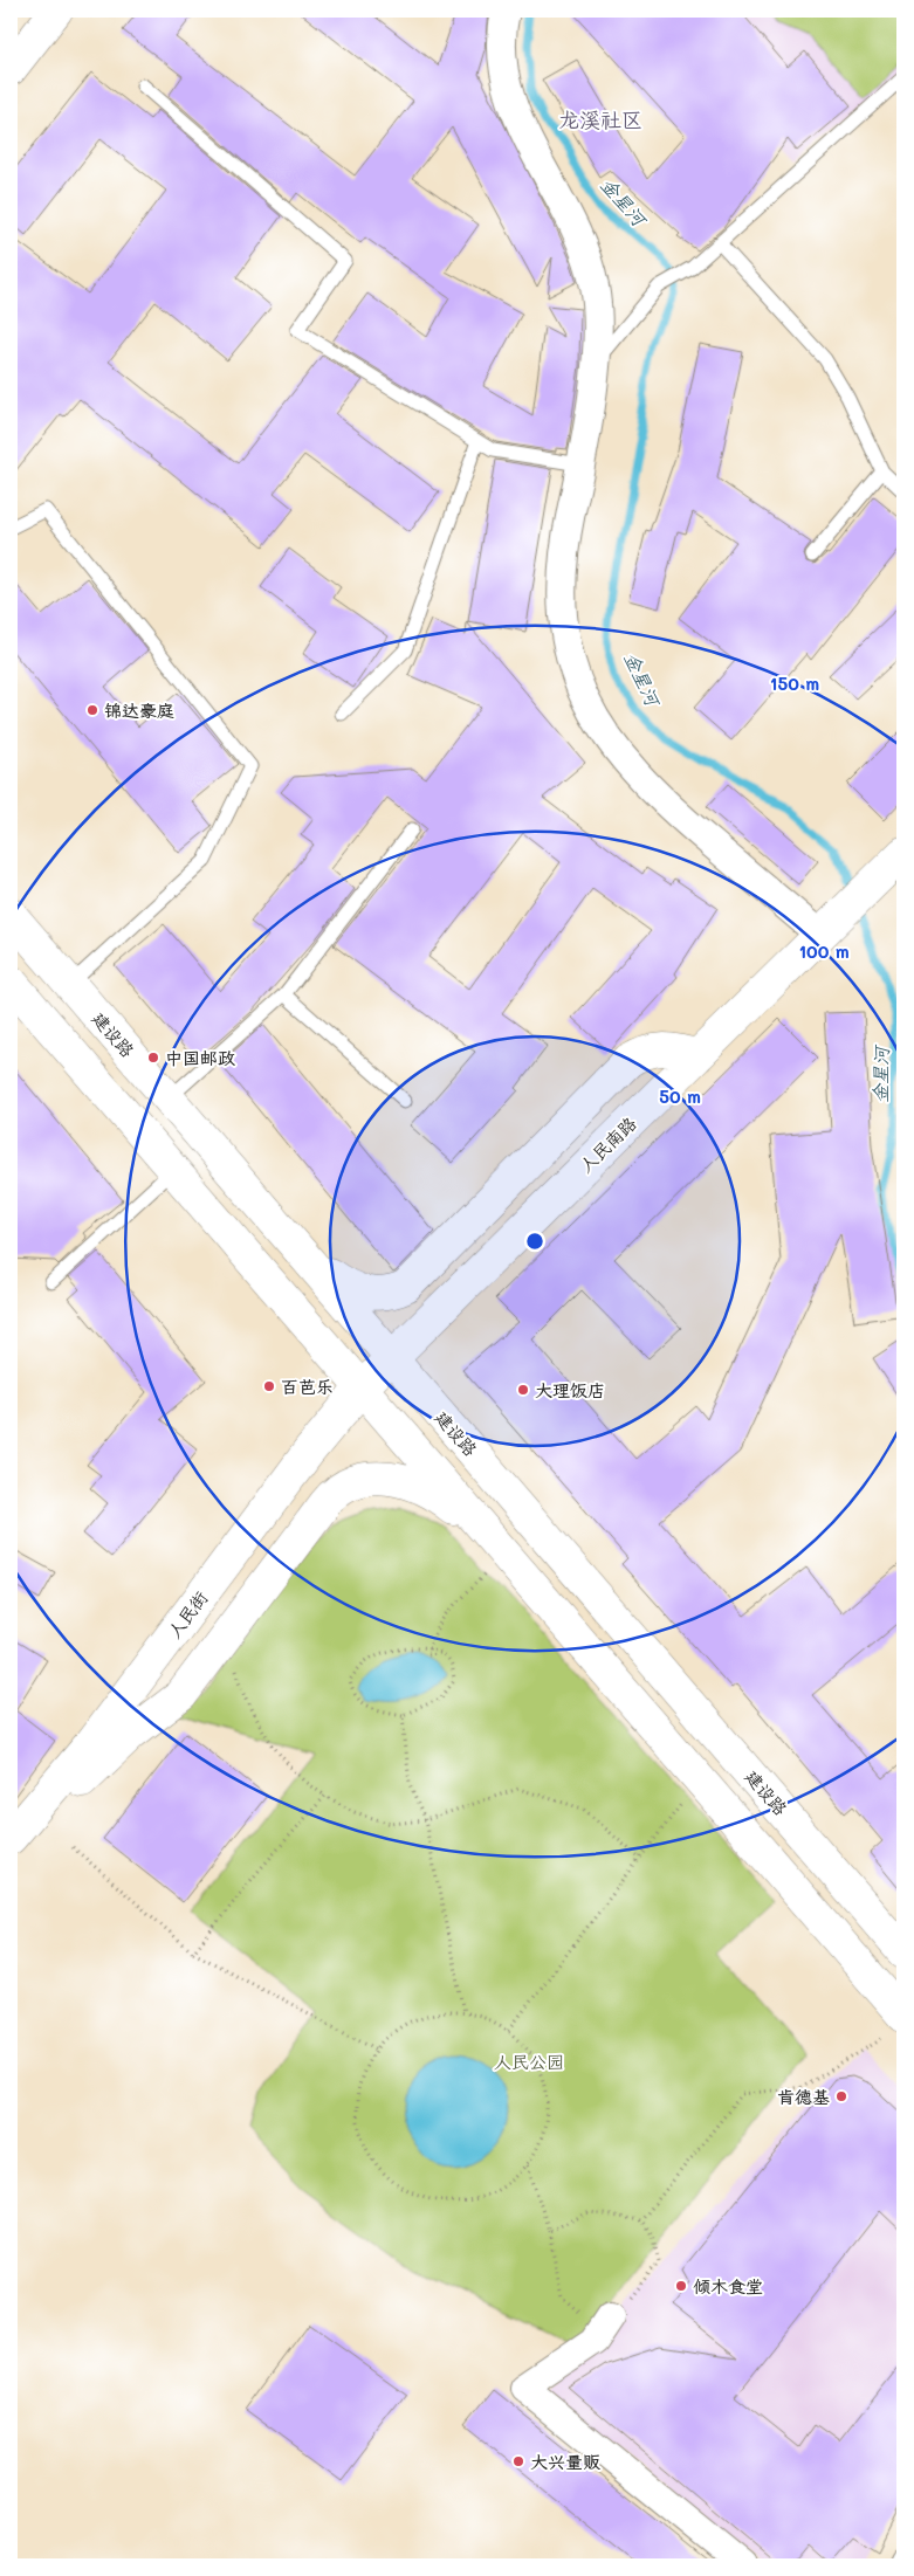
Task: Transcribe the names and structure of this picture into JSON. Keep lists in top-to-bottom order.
{
  "streets": {
    "main road": ["建设路", "人民南路", "人民街"]
  },
  "crossings": [
    ["建设路", "人民南路"],
    ["人民南路", "人民街"]
  ],
  "districts": ["龙溪社区"],
  "water": ["金星河"],
  "parks": ["人民公园"],
  "places": [
    "锦达豪庭",
    "中国邮政",
    "百芭乐",
    "大理饭店",
    "肯德基",
    "倾木食堂",
    "大兴量贩"
  ],
  "rings": ["150 m", "100 m", "50 m"]
}
